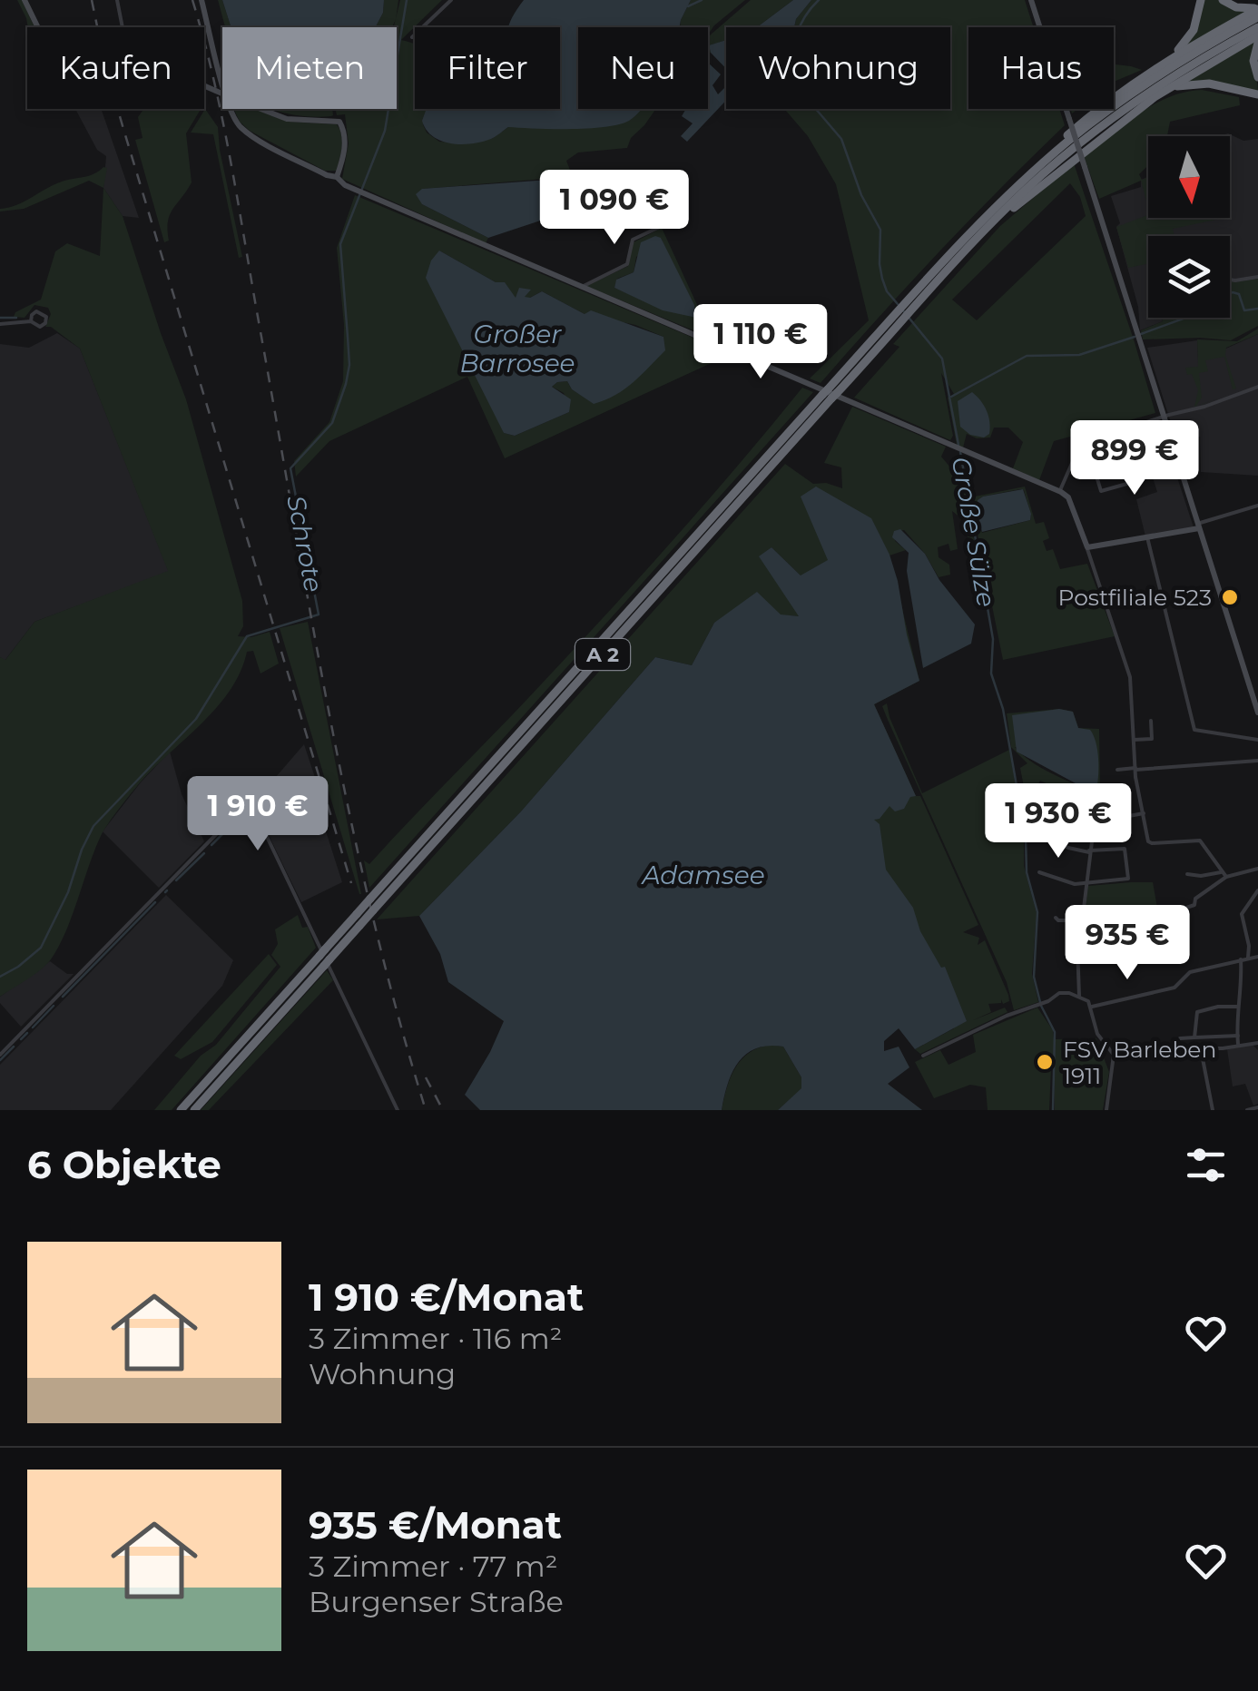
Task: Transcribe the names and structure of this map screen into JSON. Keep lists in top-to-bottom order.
{
  "streets": {
    "highway": ["A 2"]
  },
  "water": [
    "Großer Barrosee",
    "Große Sülze",
    "Schrote",
    "Adamsee"
  ],
  "places": ["Postfiliale 523", "FSV Barleben 1911"],
  "north": "bottom",
  "page": {
    "chip": [
      "Kaufen",
      "Mieten",
      "Filter",
      "Neu",
      "Wohnung",
      "Haus"
    ],
    "price": [
      "1 090 €",
      "1 110 €",
      "899 €",
      "1 910 €",
      "1 930 €",
      "935 €"
    ],
    "heading": "6 Objekte",
    "list": [
      {
        "name": "1 910 €/Monat",
        "note": "3 Zimmer · 116 m² · Wohnung"
      },
      {
        "name": "935 €/Monat",
        "note": "3 Zimmer · 77 m² · Burgenser Straße"
      }
    ]
  }
}
